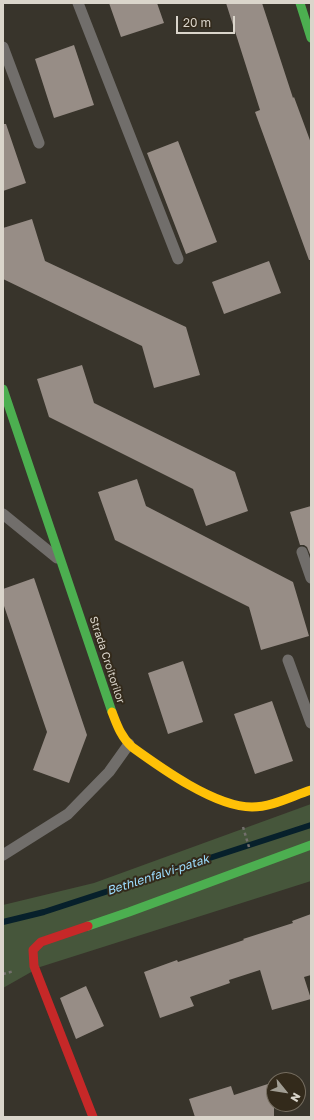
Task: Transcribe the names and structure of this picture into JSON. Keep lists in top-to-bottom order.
{
  "streets": {
    "street": ["Strada Croitorilor"]
  },
  "water": ["Bethlenfalvi-patak"],
  "scale_bar": "20 m",
  "north": "bottom right"
}
